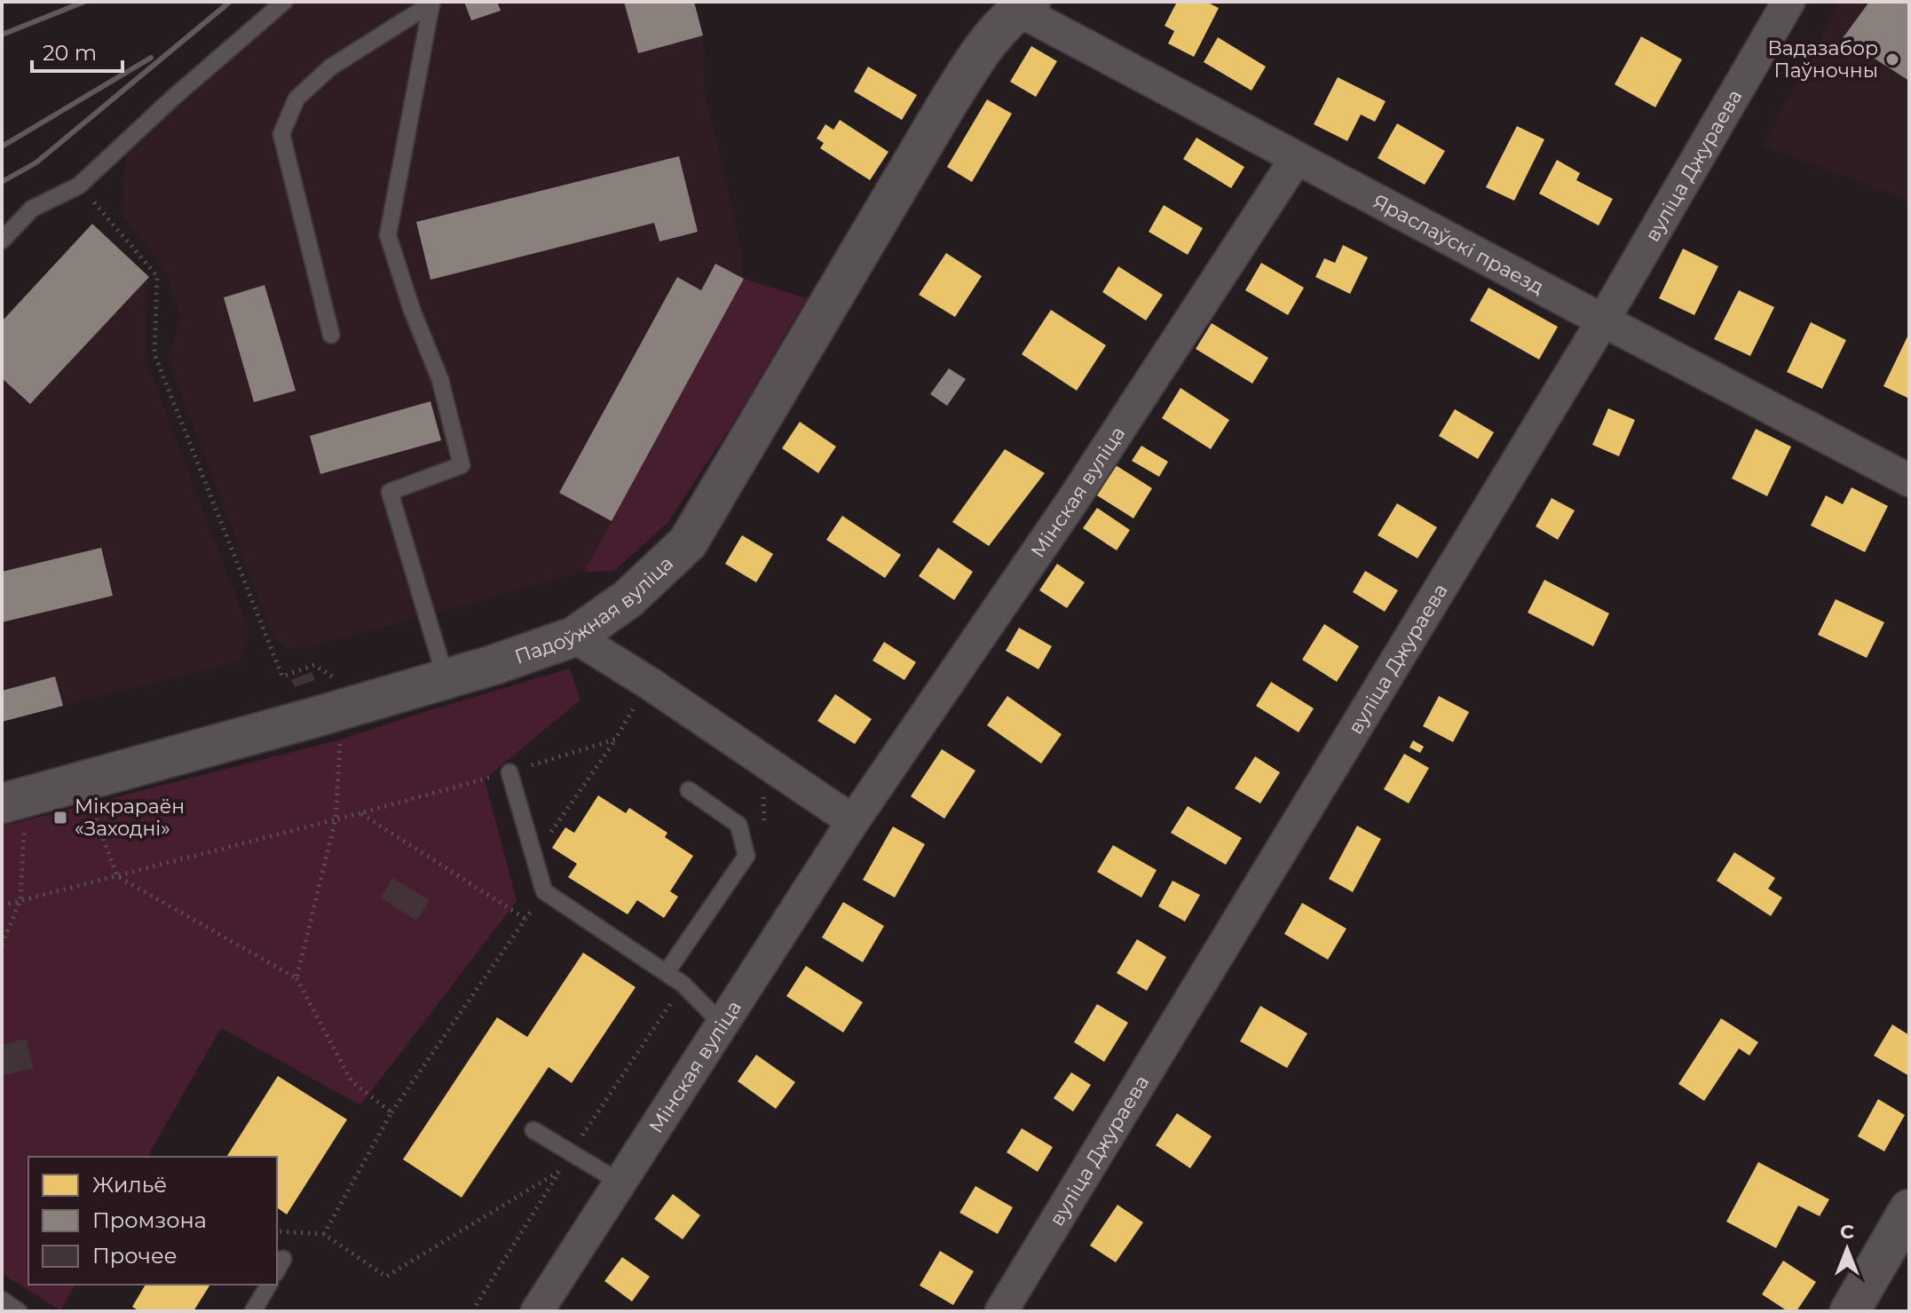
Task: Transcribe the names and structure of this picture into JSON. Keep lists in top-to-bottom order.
{
  "streets": {
    "main road": ["Падоўжная вуліца"],
    "street": ["вуліца Джураева", "Яраслаўскі праезд", "Мінская вуліца"]
  },
  "crossings": [
    ["вуліца Джураева", "Яраслаўскі праезд"],
    ["Яраслаўскі праезд", "Мінская вуліца"],
    ["Яраслаўскі праезд", "Падоўжная вуліца"]
  ],
  "places": {
    "other": ["Вадазабор Паўночны"],
    "transit": ["Мікрараён «Заходні»"]
  },
  "legend": ["Жильё", "Промзона", "Прочее"],
  "scale_bar": "20 m",
  "north": "top"
}
